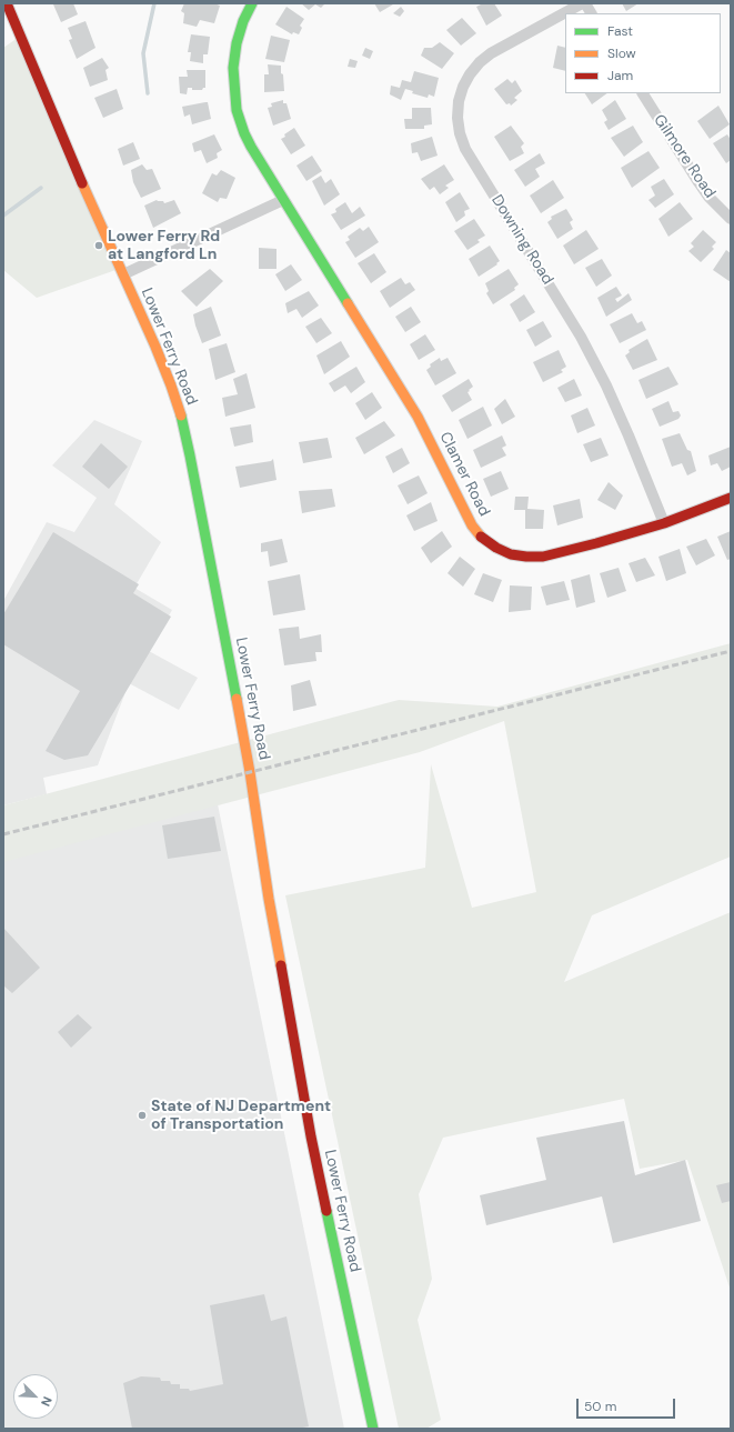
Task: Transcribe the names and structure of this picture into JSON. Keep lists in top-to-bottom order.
{
  "streets": {
    "street": [
      "Gilmore Road",
      "Downing Road",
      "Lower Ferry Road",
      "Clamer Road"
    ]
  },
  "crossings": [
    ["Downing Road", "Clamer Road"]
  ],
  "places": ["Lower Ferry Rd at Langford Ln", "State of NJ Department of Transportation"],
  "legend": ["Fast", "Slow", "Jam"],
  "scale_bar": "50 m",
  "north": "bottom right"
}
